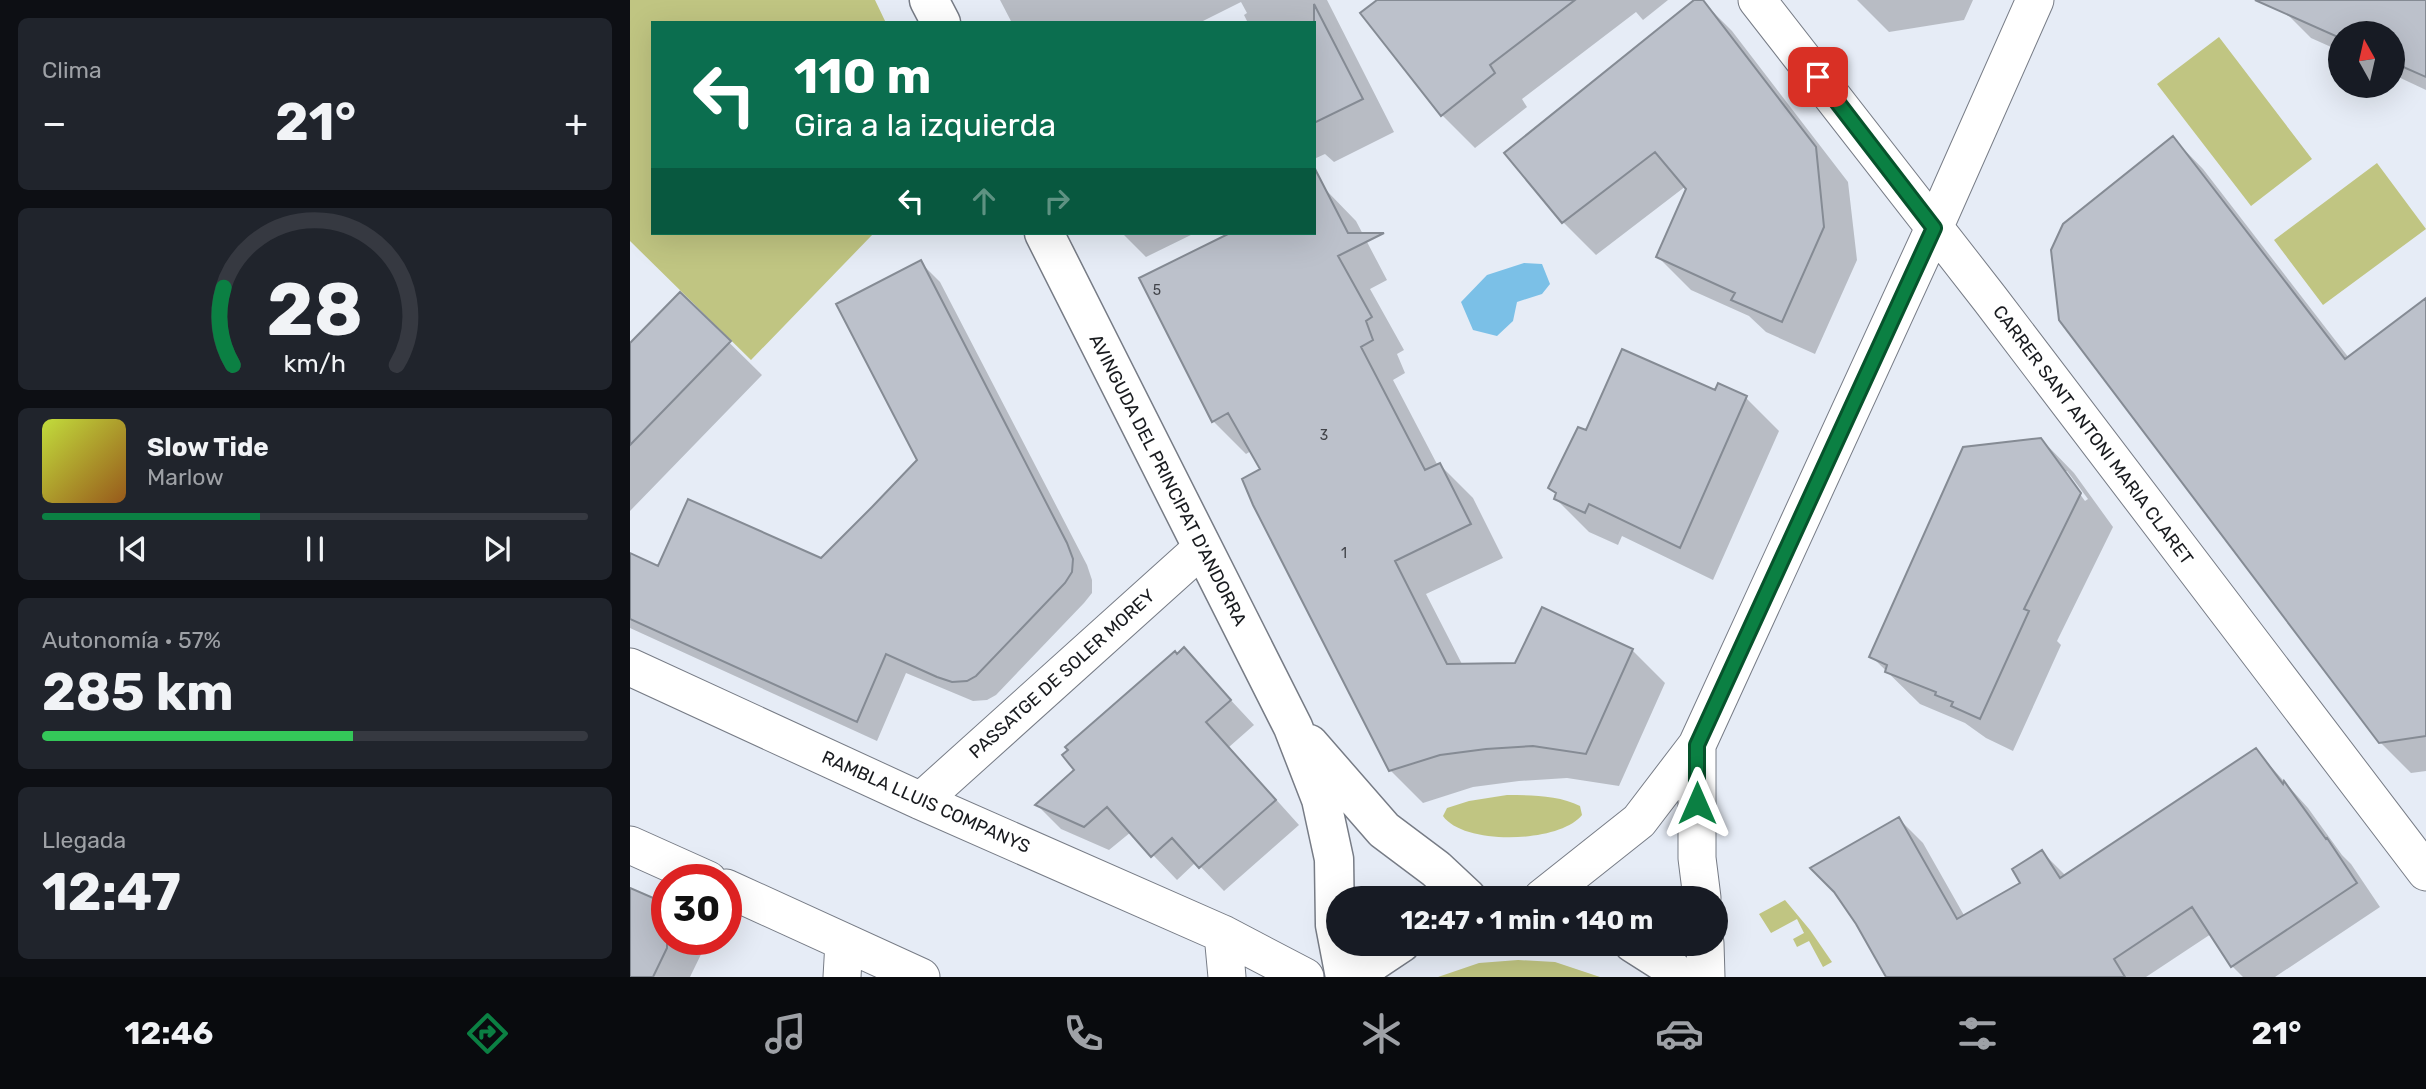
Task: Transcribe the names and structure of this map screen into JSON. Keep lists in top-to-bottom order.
{
  "streets": {
    "main road": ["AVINGUDA DEL PRINCIPAT D'ANDORRA"],
    "street": ["CARRER SANT ANTONI MARIA CLARET", "PASSATGE DE SOLER MOREY", "RAMBLA LLUIS COMPANYS"]
  },
  "crossings": [
    ["AVINGUDA DEL PRINCIPAT D'ANDORRA", "PASSATGE DE SOLER MOREY"],
    ["PASSATGE DE SOLER MOREY", "RAMBLA LLUIS COMPANYS"]
  ],
  "house_numbers": ["5", "3", "1"],
  "north": "top",
  "page": {
    "tile": [
      "Clima",
      ["Autonomía · 57%", "285 km"],
      ["Llegada", "12:47"]
    ],
    "turn": ["110 m", "Gira a la izquierda"],
    "heat": ["−", "21°", "+"],
    "song": ["Slow Tide", "Marlow"],
    "limit": "30",
    "trip": "12:47 · 1 min · 140 m",
    "tabs": ["12:46", "21°"],
    "gauge": ["28", "km/h"]
  }
}
